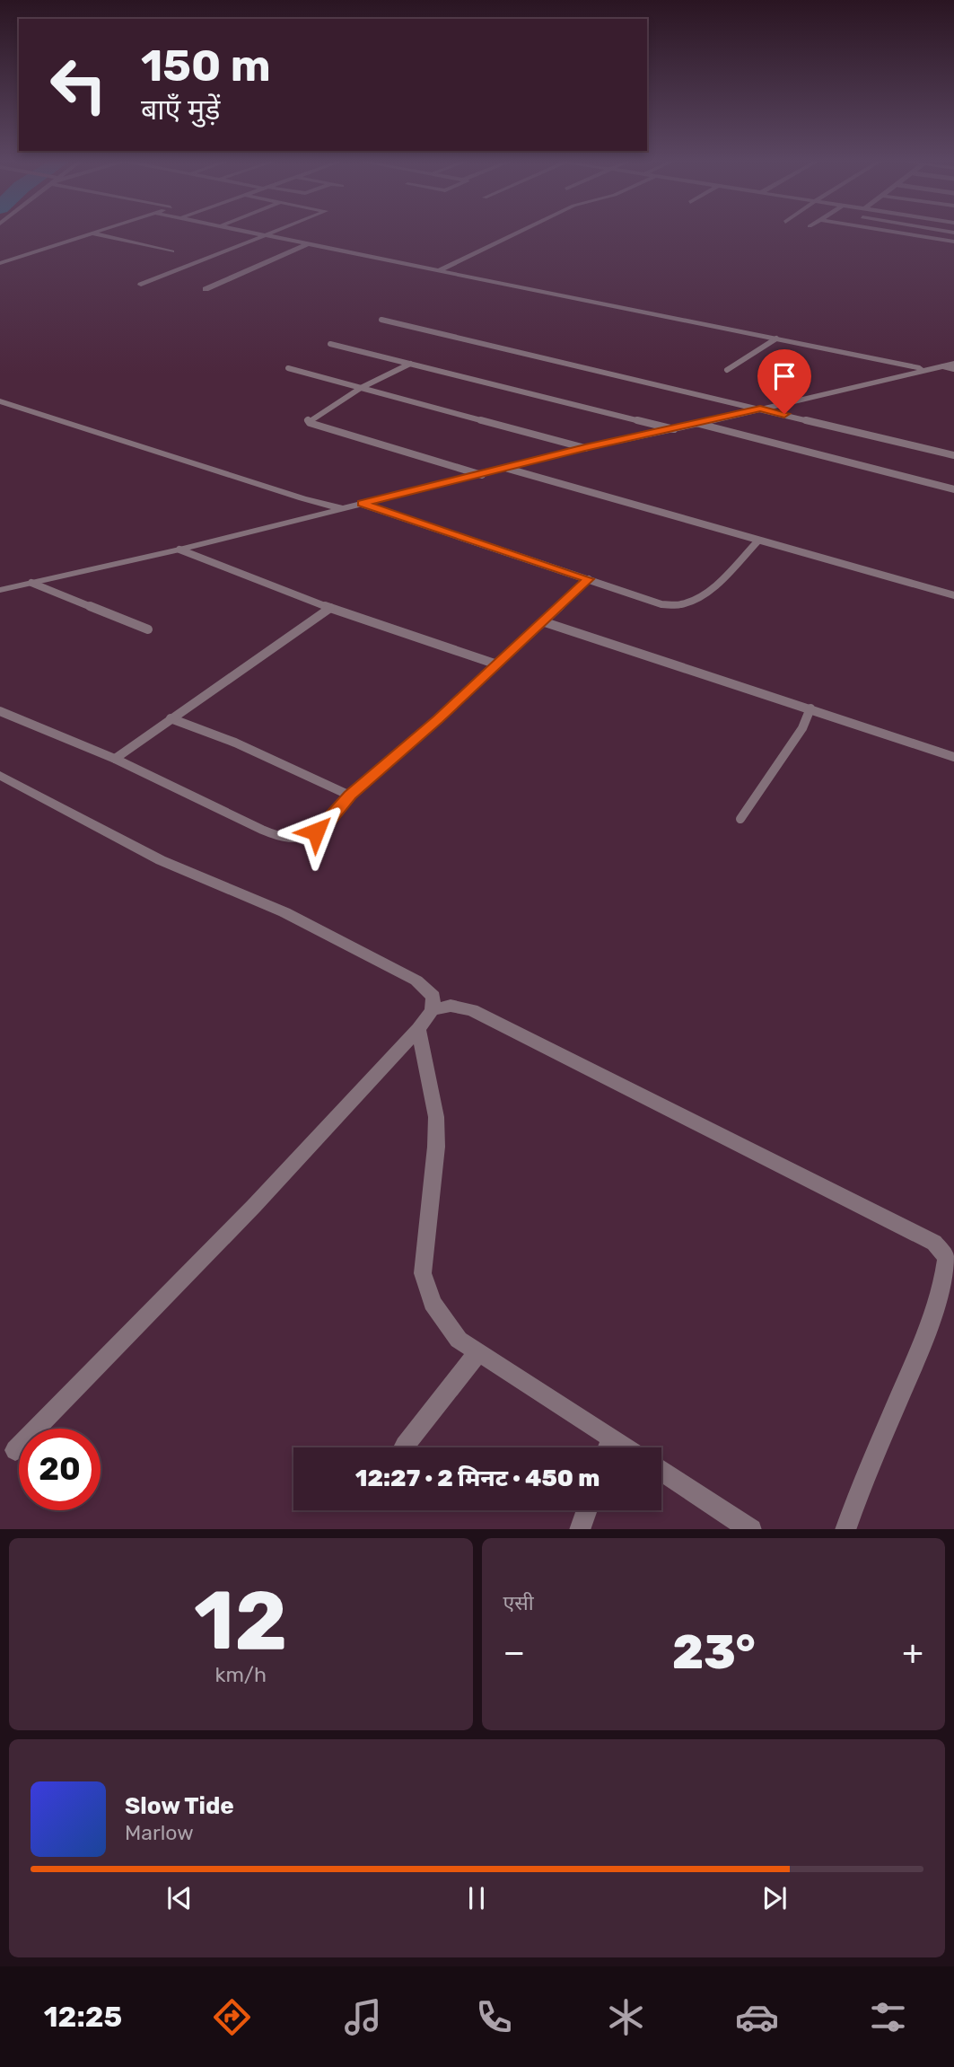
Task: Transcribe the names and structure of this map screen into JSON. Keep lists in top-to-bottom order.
{
  "page": {
    "turn": ["150 m", "बाएँ मुड़ें"],
    "limit": "20",
    "trip": "12:27 · 2 मिनट · 450 m",
    "tile": [
      ["12", "km/h"],
      "एसी"
    ],
    "heat": ["−", "23°", "+"],
    "song": ["Slow Tide", "Marlow"],
    "tabs": "12:25"
  }
}
